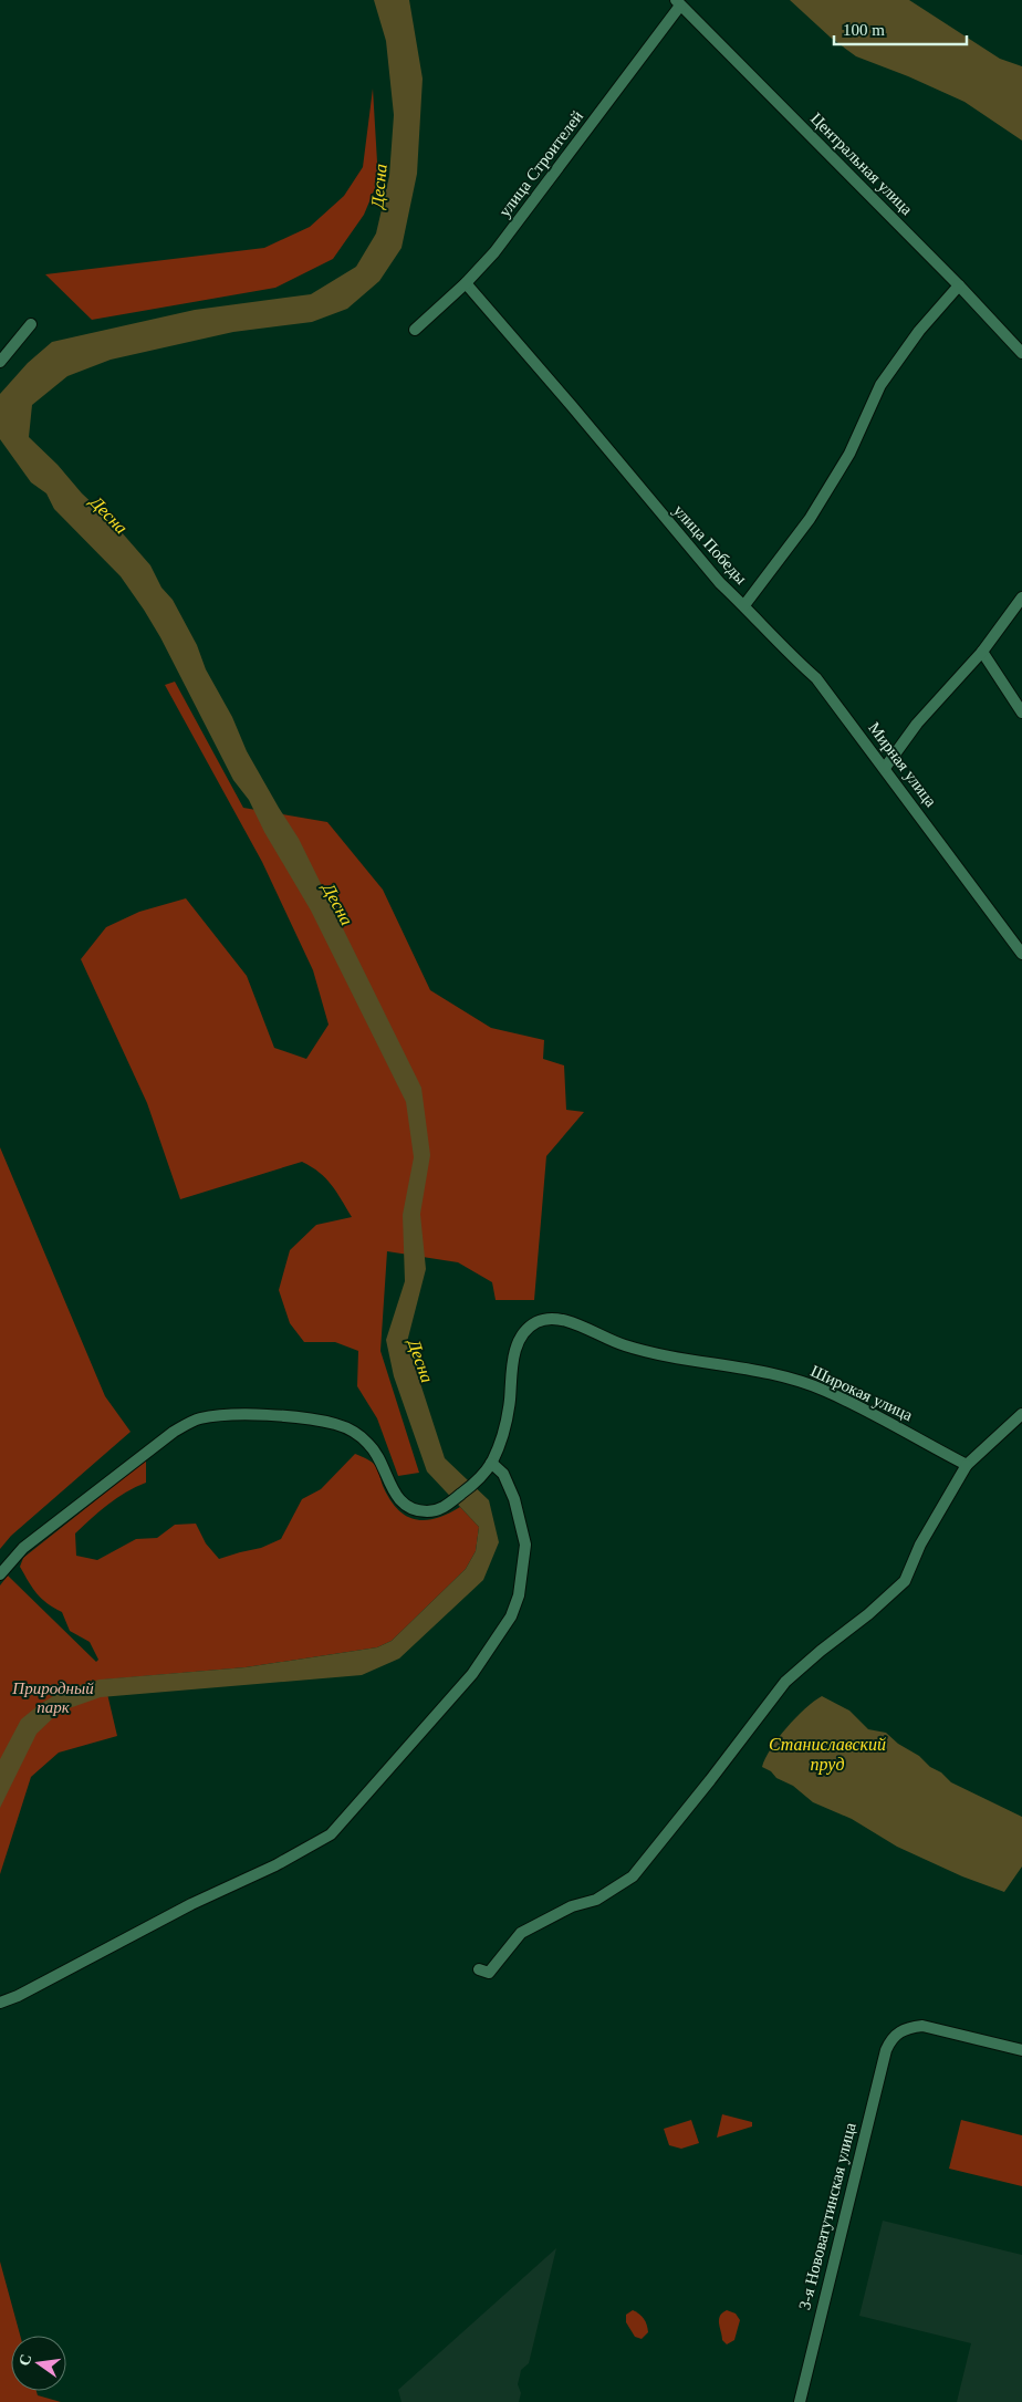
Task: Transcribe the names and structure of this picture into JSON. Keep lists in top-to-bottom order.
{
  "streets": {
    "street": [
      "улица Строителей",
      "Центральная улица",
      "улица Победы",
      "Мирная улица",
      "Широкая улица",
      "3-я Нововатутинская улица"
    ]
  },
  "crossings": [
    ["улица Строителей", "Центральная улица"],
    ["улица Строителей", "улица Победы"],
    ["Центральная улица", "улица Победы"],
    ["улица Победы", "Мирная улица"]
  ],
  "water": ["Десна", "Станиславский пруд"],
  "parks": ["Природный парк"],
  "scale_bar": "100 m",
  "north": "left"
}
